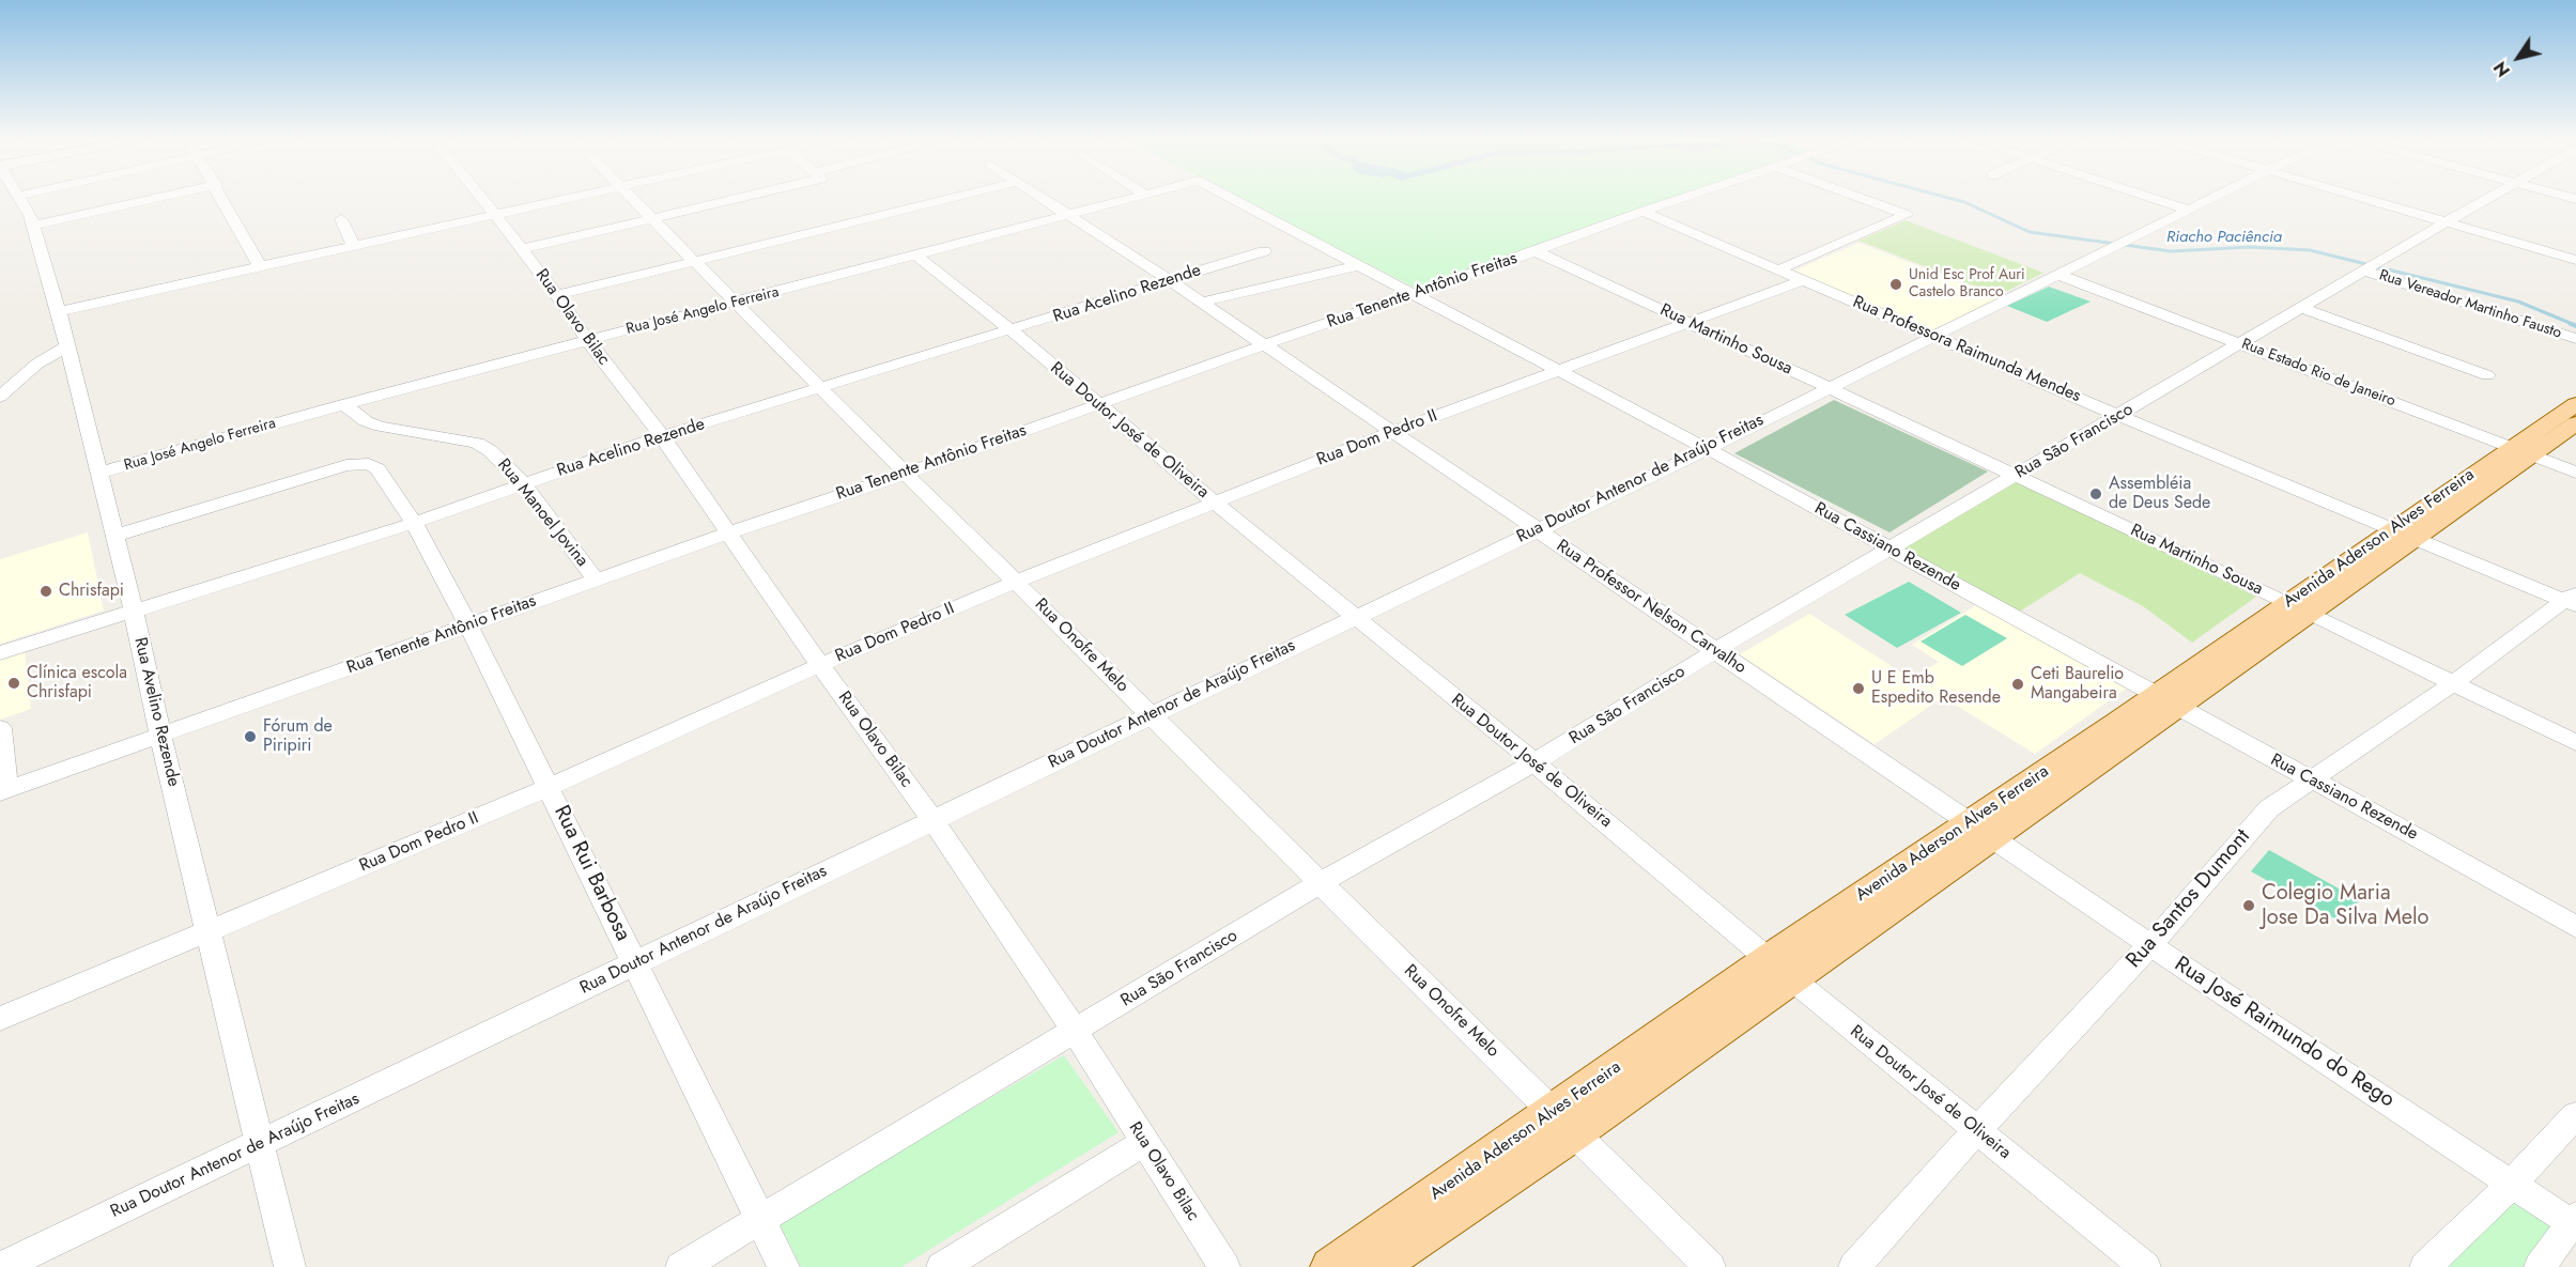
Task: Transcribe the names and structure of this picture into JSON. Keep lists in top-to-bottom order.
{
  "streets": {
    "main road": ["Avenida Aderson Alves Ferreira"],
    "street": [
      "Rua Tenente Antônio Freitas",
      "Rua Acelino Rezende",
      "Rua Vereador Martinho Fausto",
      "Rua José Angelo Ferreira",
      "Rua Olavo Bilac",
      "Rua Martinho Sousa",
      "Rua Professora Raimunda Mendes",
      "Rua Estado Rio de Janeiro",
      "Rua Doutor José de Oliveira",
      "Rua Dom Pedro II",
      "Rua São Francisco",
      "Rua Doutor Antenor de Araújo Freitas",
      "Rua Manoel Jovina",
      "Rua Cassiano Rezende",
      "Rua Professor Nelson Carvalho",
      "Rua Onofre Melo",
      "Rua Avelino Rezende",
      "Rua Rui Barbosa",
      "Rua Santos Dumont",
      "Rua José Raimundo do Rego"
    ]
  },
  "crossings": [
    ["Rua Tenente Antônio Freitas", "Rua Olavo Bilac"],
    ["Rua Tenente Antônio Freitas", "Rua Martinho Sousa"],
    ["Rua Tenente Antônio Freitas", "Rua Professora Raimunda Mendes"],
    ["Rua Tenente Antônio Freitas", "Rua Doutor José de Oliveira"],
    ["Rua Tenente Antônio Freitas", "Rua Manoel Jovina"],
    ["Rua Tenente Antônio Freitas", "Rua Cassiano Rezende"],
    ["Rua Tenente Antônio Freitas", "Rua Professor Nelson Carvalho"],
    ["Rua Tenente Antônio Freitas", "Rua Onofre Melo"],
    ["Rua Tenente Antônio Freitas", "Rua Avelino Rezende"],
    ["Rua Tenente Antônio Freitas", "Rua Rui Barbosa"],
    ["Rua Acelino Rezende", "Rua Olavo Bilac"],
    ["Rua Acelino Rezende", "Rua Doutor José de Oliveira"],
    ["Rua Acelino Rezende", "Rua Manoel Jovina"],
    ["Rua Acelino Rezende", "Rua Professor Nelson Carvalho"],
    ["Rua Acelino Rezende", "Rua Onofre Melo"],
    ["Rua Acelino Rezende", "Rua Avelino Rezende"],
    ["Rua Acelino Rezende", "Rua Rui Barbosa"],
    ["Rua Vereador Martinho Fausto", "Rua São Francisco"],
    ["Rua José Angelo Ferreira", "Rua Olavo Bilac"],
    ["Rua José Angelo Ferreira", "Rua Doutor José de Oliveira"],
    ["Rua José Angelo Ferreira", "Rua Manoel Jovina"],
    ["Rua José Angelo Ferreira", "Rua Professor Nelson Carvalho"],
    ["Rua José Angelo Ferreira", "Rua Onofre Melo"],
    ["Rua José Angelo Ferreira", "Rua Avelino Rezende"],
    ["Rua Olavo Bilac", "Rua Dom Pedro II"],
    ["Rua Olavo Bilac", "Rua São Francisco"],
    ["Rua Olavo Bilac", "Rua Doutor Antenor de Araújo Freitas"],
    ["Rua Martinho Sousa", "Rua Dom Pedro II"],
    ["Rua Martinho Sousa", "Rua São Francisco"],
    ["Rua Martinho Sousa", "Rua Doutor Antenor de Araújo Freitas"],
    ["Rua Martinho Sousa", "Avenida Aderson Alves Ferreira"],
    ["Rua Martinho Sousa", "Rua Santos Dumont"],
    ["Rua Professora Raimunda Mendes", "Rua Dom Pedro II"],
    ["Rua Professora Raimunda Mendes", "Rua São Francisco"],
    ["Rua Professora Raimunda Mendes", "Rua Doutor Antenor de Araújo Freitas"],
    ["Rua Professora Raimunda Mendes", "Avenida Aderson Alves Ferreira"],
    ["Rua Professora Raimunda Mendes", "Rua Santos Dumont"],
    ["Rua Estado Rio de Janeiro", "Rua São Francisco"],
    ["Rua Estado Rio de Janeiro", "Rua Doutor Antenor de Araújo Freitas"],
    ["Rua Estado Rio de Janeiro", "Avenida Aderson Alves Ferreira"],
    ["Rua Doutor José de Oliveira", "Rua Dom Pedro II"],
    ["Rua Doutor José de Oliveira", "Rua São Francisco"],
    ["Rua Doutor José de Oliveira", "Rua Doutor Antenor de Araújo Freitas"],
    ["Rua Doutor José de Oliveira", "Avenida Aderson Alves Ferreira"],
    ["Rua Doutor José de Oliveira", "Rua Santos Dumont"],
    ["Rua Dom Pedro II", "Rua Cassiano Rezende"],
    ["Rua Dom Pedro II", "Rua Professor Nelson Carvalho"],
    ["Rua Dom Pedro II", "Rua Onofre Melo"],
    ["Rua Dom Pedro II", "Rua Avelino Rezende"],
    ["Rua Dom Pedro II", "Rua Rui Barbosa"],
    ["Rua São Francisco", "Rua Cassiano Rezende"],
    ["Rua São Francisco", "Rua Professor Nelson Carvalho"],
    ["Rua São Francisco", "Rua Onofre Melo"],
    ["Rua São Francisco", "Rua Rui Barbosa"],
    ["Rua Doutor Antenor de Araújo Freitas", "Rua Cassiano Rezende"],
    ["Rua Doutor Antenor de Araújo Freitas", "Rua Professor Nelson Carvalho"],
    ["Rua Doutor Antenor de Araújo Freitas", "Rua Onofre Melo"],
    ["Rua Doutor Antenor de Araújo Freitas", "Rua Avelino Rezende"],
    ["Rua Doutor Antenor de Araújo Freitas", "Rua Rui Barbosa"],
    ["Avenida Aderson Alves Ferreira", "Rua Cassiano Rezende"],
    ["Avenida Aderson Alves Ferreira", "Rua Professor Nelson Carvalho"],
    ["Avenida Aderson Alves Ferreira", "Rua Onofre Melo"],
    ["Avenida Aderson Alves Ferreira", "Rua José Raimundo do Rego"],
    ["Rua Cassiano Rezende", "Rua Santos Dumont"],
    ["Rua Professor Nelson Carvalho", "Rua José Raimundo do Rego"],
    ["Rua Avelino Rezende", "Rua Rui Barbosa"],
    ["Rua Santos Dumont", "Rua José Raimundo do Rego"]
  ],
  "water": ["Riacho Paciência"],
  "places": [
    "Unid Esc Prof Auri Castelo Branco",
    "Assembléia de Deus Sede",
    "Chrisfapi",
    "Clínica escola Chrisfapi",
    "Ceti Baurelio Mangabeira",
    "U E Emb Espedito Resende",
    "Fórum de Piripiri",
    "Colegio Maria Jose Da Silva Melo"
  ],
  "north": "bottom left"
}
